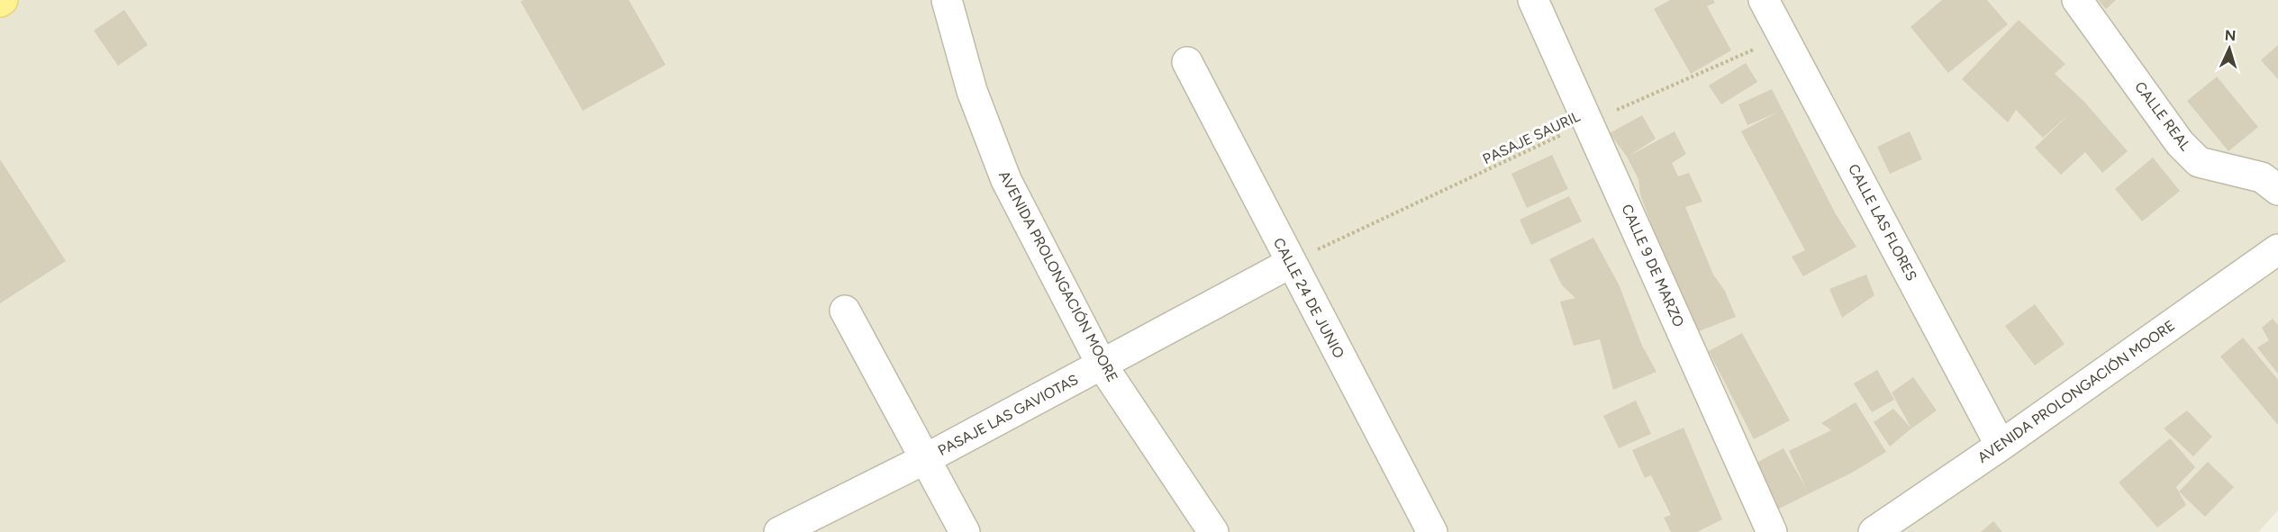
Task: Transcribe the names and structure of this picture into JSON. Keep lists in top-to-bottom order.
{
  "streets": {
    "street": [
      "CALLE REAL",
      "CALLE LAS FLORES",
      "CALLE 9 DE MARZO",
      "AVENIDA PROLONGACIÓN MOORE",
      "CALLE 24 DE JUNIO",
      "PASAJE LAS GAVIOTAS"
    ],
    "path": ["PASAJE SAURIL"]
  },
  "crossings": [
    ["PASAJE SAURIL", "CALLE LAS FLORES"],
    ["PASAJE SAURIL", "CALLE 9 DE MARZO"],
    ["PASAJE SAURIL", "CALLE 24 DE JUNIO"],
    ["PASAJE SAURIL", "PASAJE LAS GAVIOTAS"],
    ["CALLE LAS FLORES", "AVENIDA PROLONGACIÓN MOORE"],
    ["AVENIDA PROLONGACIÓN MOORE", "PASAJE LAS GAVIOTAS"],
    ["CALLE 24 DE JUNIO", "PASAJE LAS GAVIOTAS"]
  ],
  "north": "top"
}
